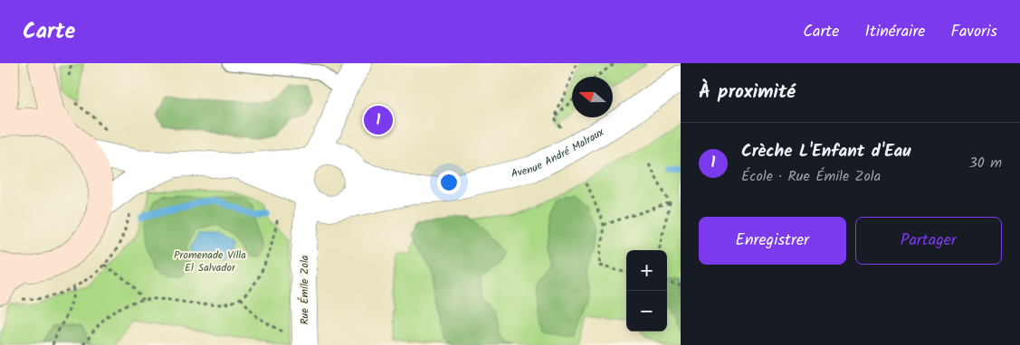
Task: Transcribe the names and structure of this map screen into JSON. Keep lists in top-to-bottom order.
{
  "streets": {
    "street": ["Avenue André Malraux", "Rue Émile Zola"]
  },
  "crossings": [
    ["Avenue André Malraux", "Rue Émile Zola"]
  ],
  "parks": ["Promenade Villa El Salvador"],
  "north": "left",
  "page": {
    "header": "Carte",
    "nav": ["Carte", "Itinéraire", "Favoris"],
    "heading": "À proximité",
    "pins": "1",
    "list": [
      {
        "mark": "1",
        "name": "Crèche L'Enfant d'Eau",
        "note": "École · Rue Émile Zola",
        "value": "30 m"
      }
    ],
    "buttons": ["Enregistrer", "Partager"],
    "map_buttons": ["+", "−"]
  }
}
